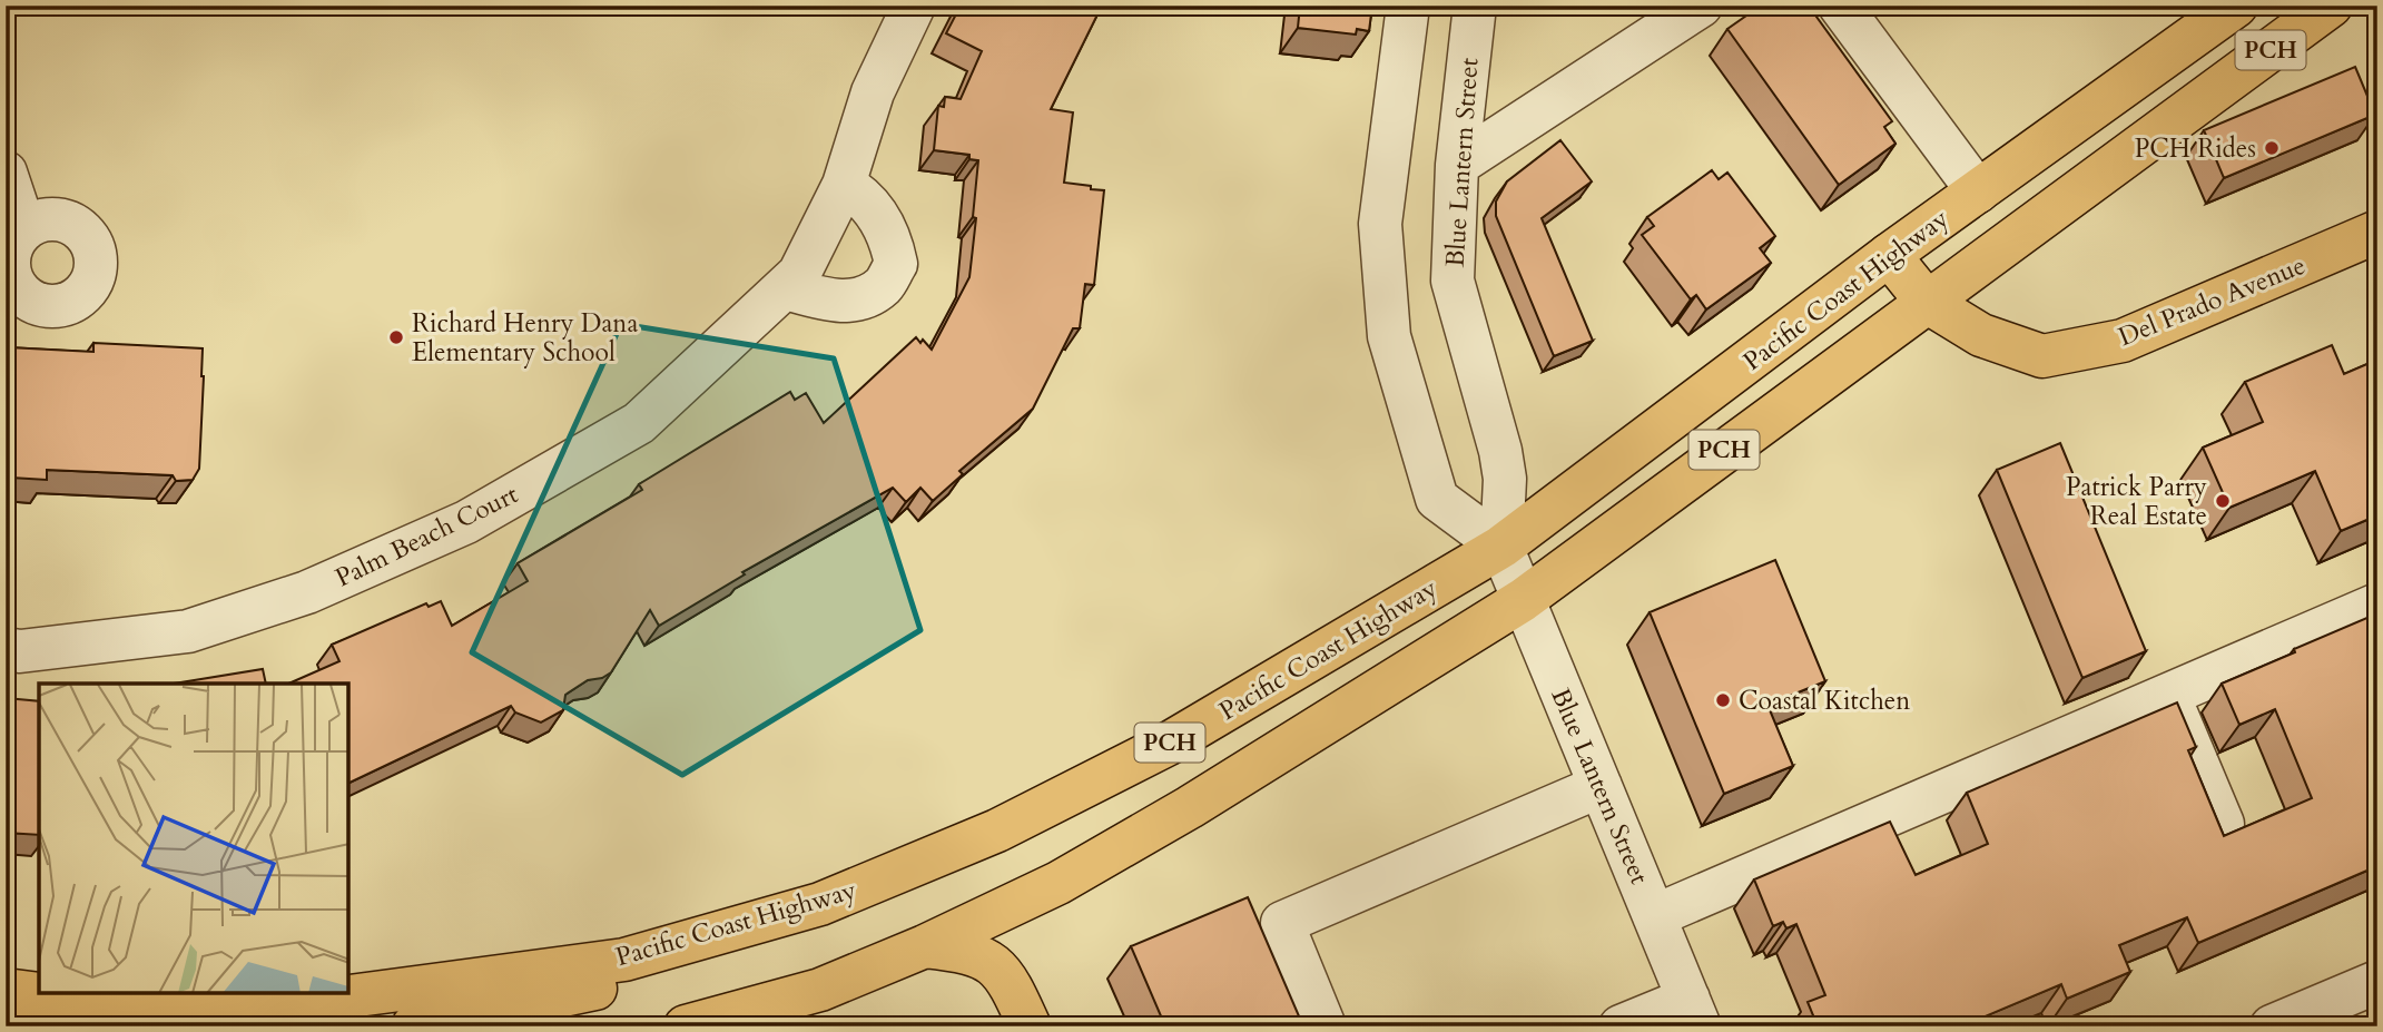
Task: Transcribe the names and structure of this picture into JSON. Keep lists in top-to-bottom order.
{
  "streets": {
    "main road": ["PCH", "Pacific Coast Highway", "Del Prado Avenue"],
    "street": ["Blue Lantern Street", "Palm Beach Court"]
  },
  "crossings": [
    ["PCH", "Blue Lantern Street"],
    ["PCH", "Del Prado Avenue"],
    ["Blue Lantern Street", "Pacific Coast Highway"],
    ["Pacific Coast Highway", "Del Prado Avenue"]
  ],
  "places": [
    "PCH Rides",
    "Richard Henry Dana Elementary School",
    "Patrick Parry Real Estate",
    "Coastal Kitchen"
  ]
}
